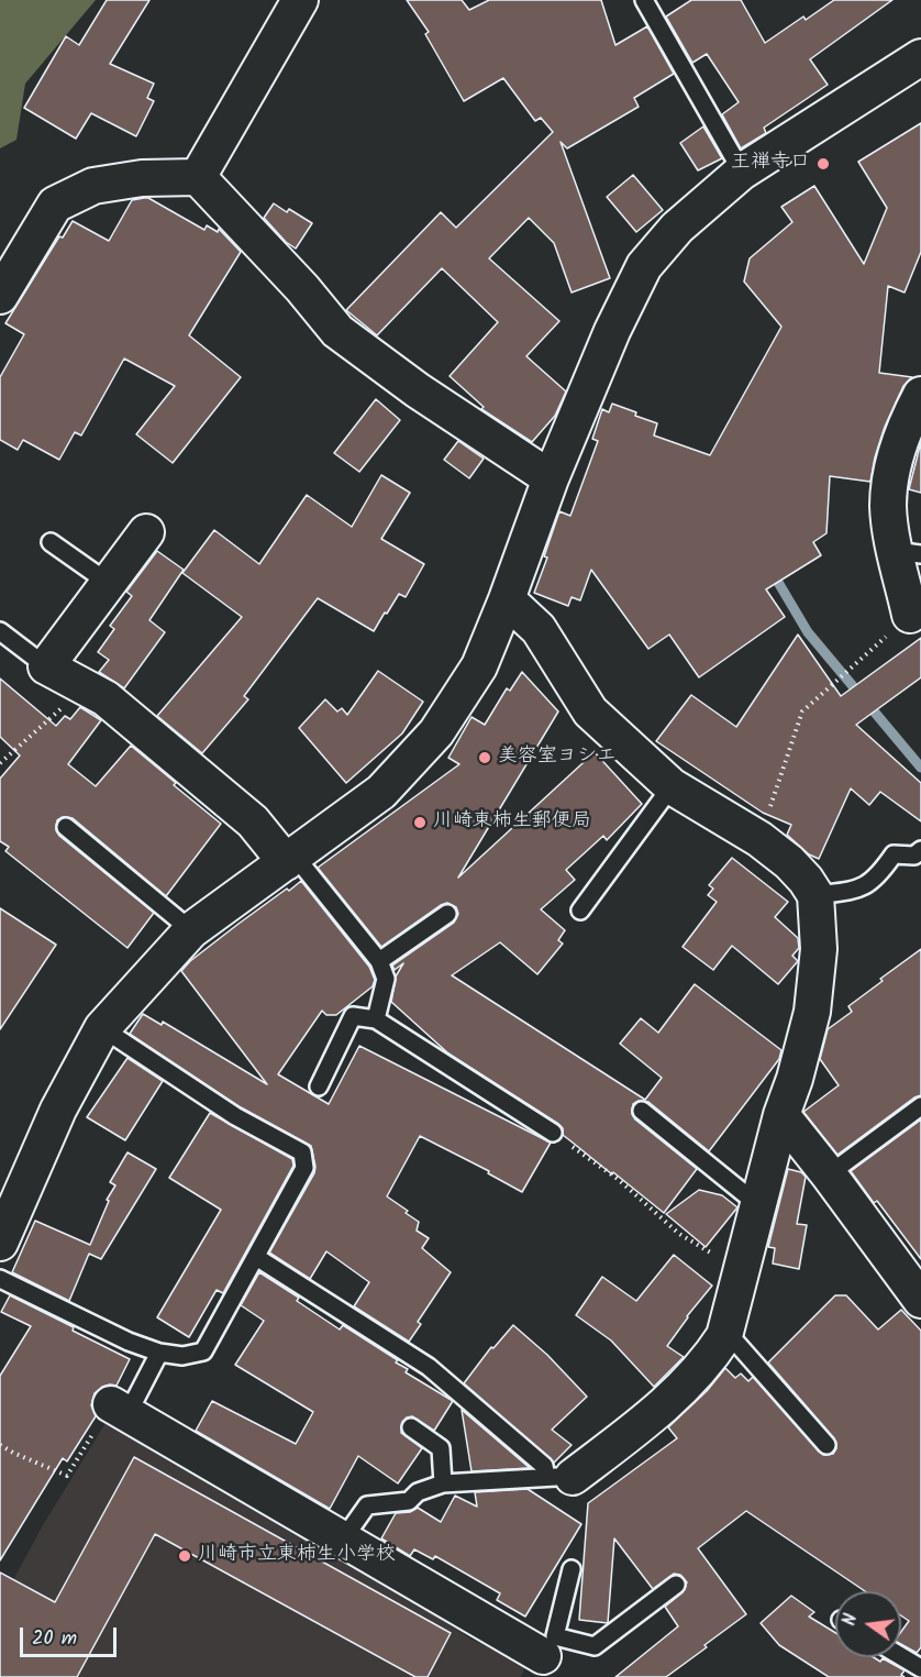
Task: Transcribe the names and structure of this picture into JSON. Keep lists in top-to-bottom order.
{
  "places": [
    "王禅寺口",
    "美容室ヨシエ",
    "川崎東柿生郵便局",
    "川崎市立東柿生小学校"
  ],
  "scale_bar": "20 m",
  "north": "left"
}
